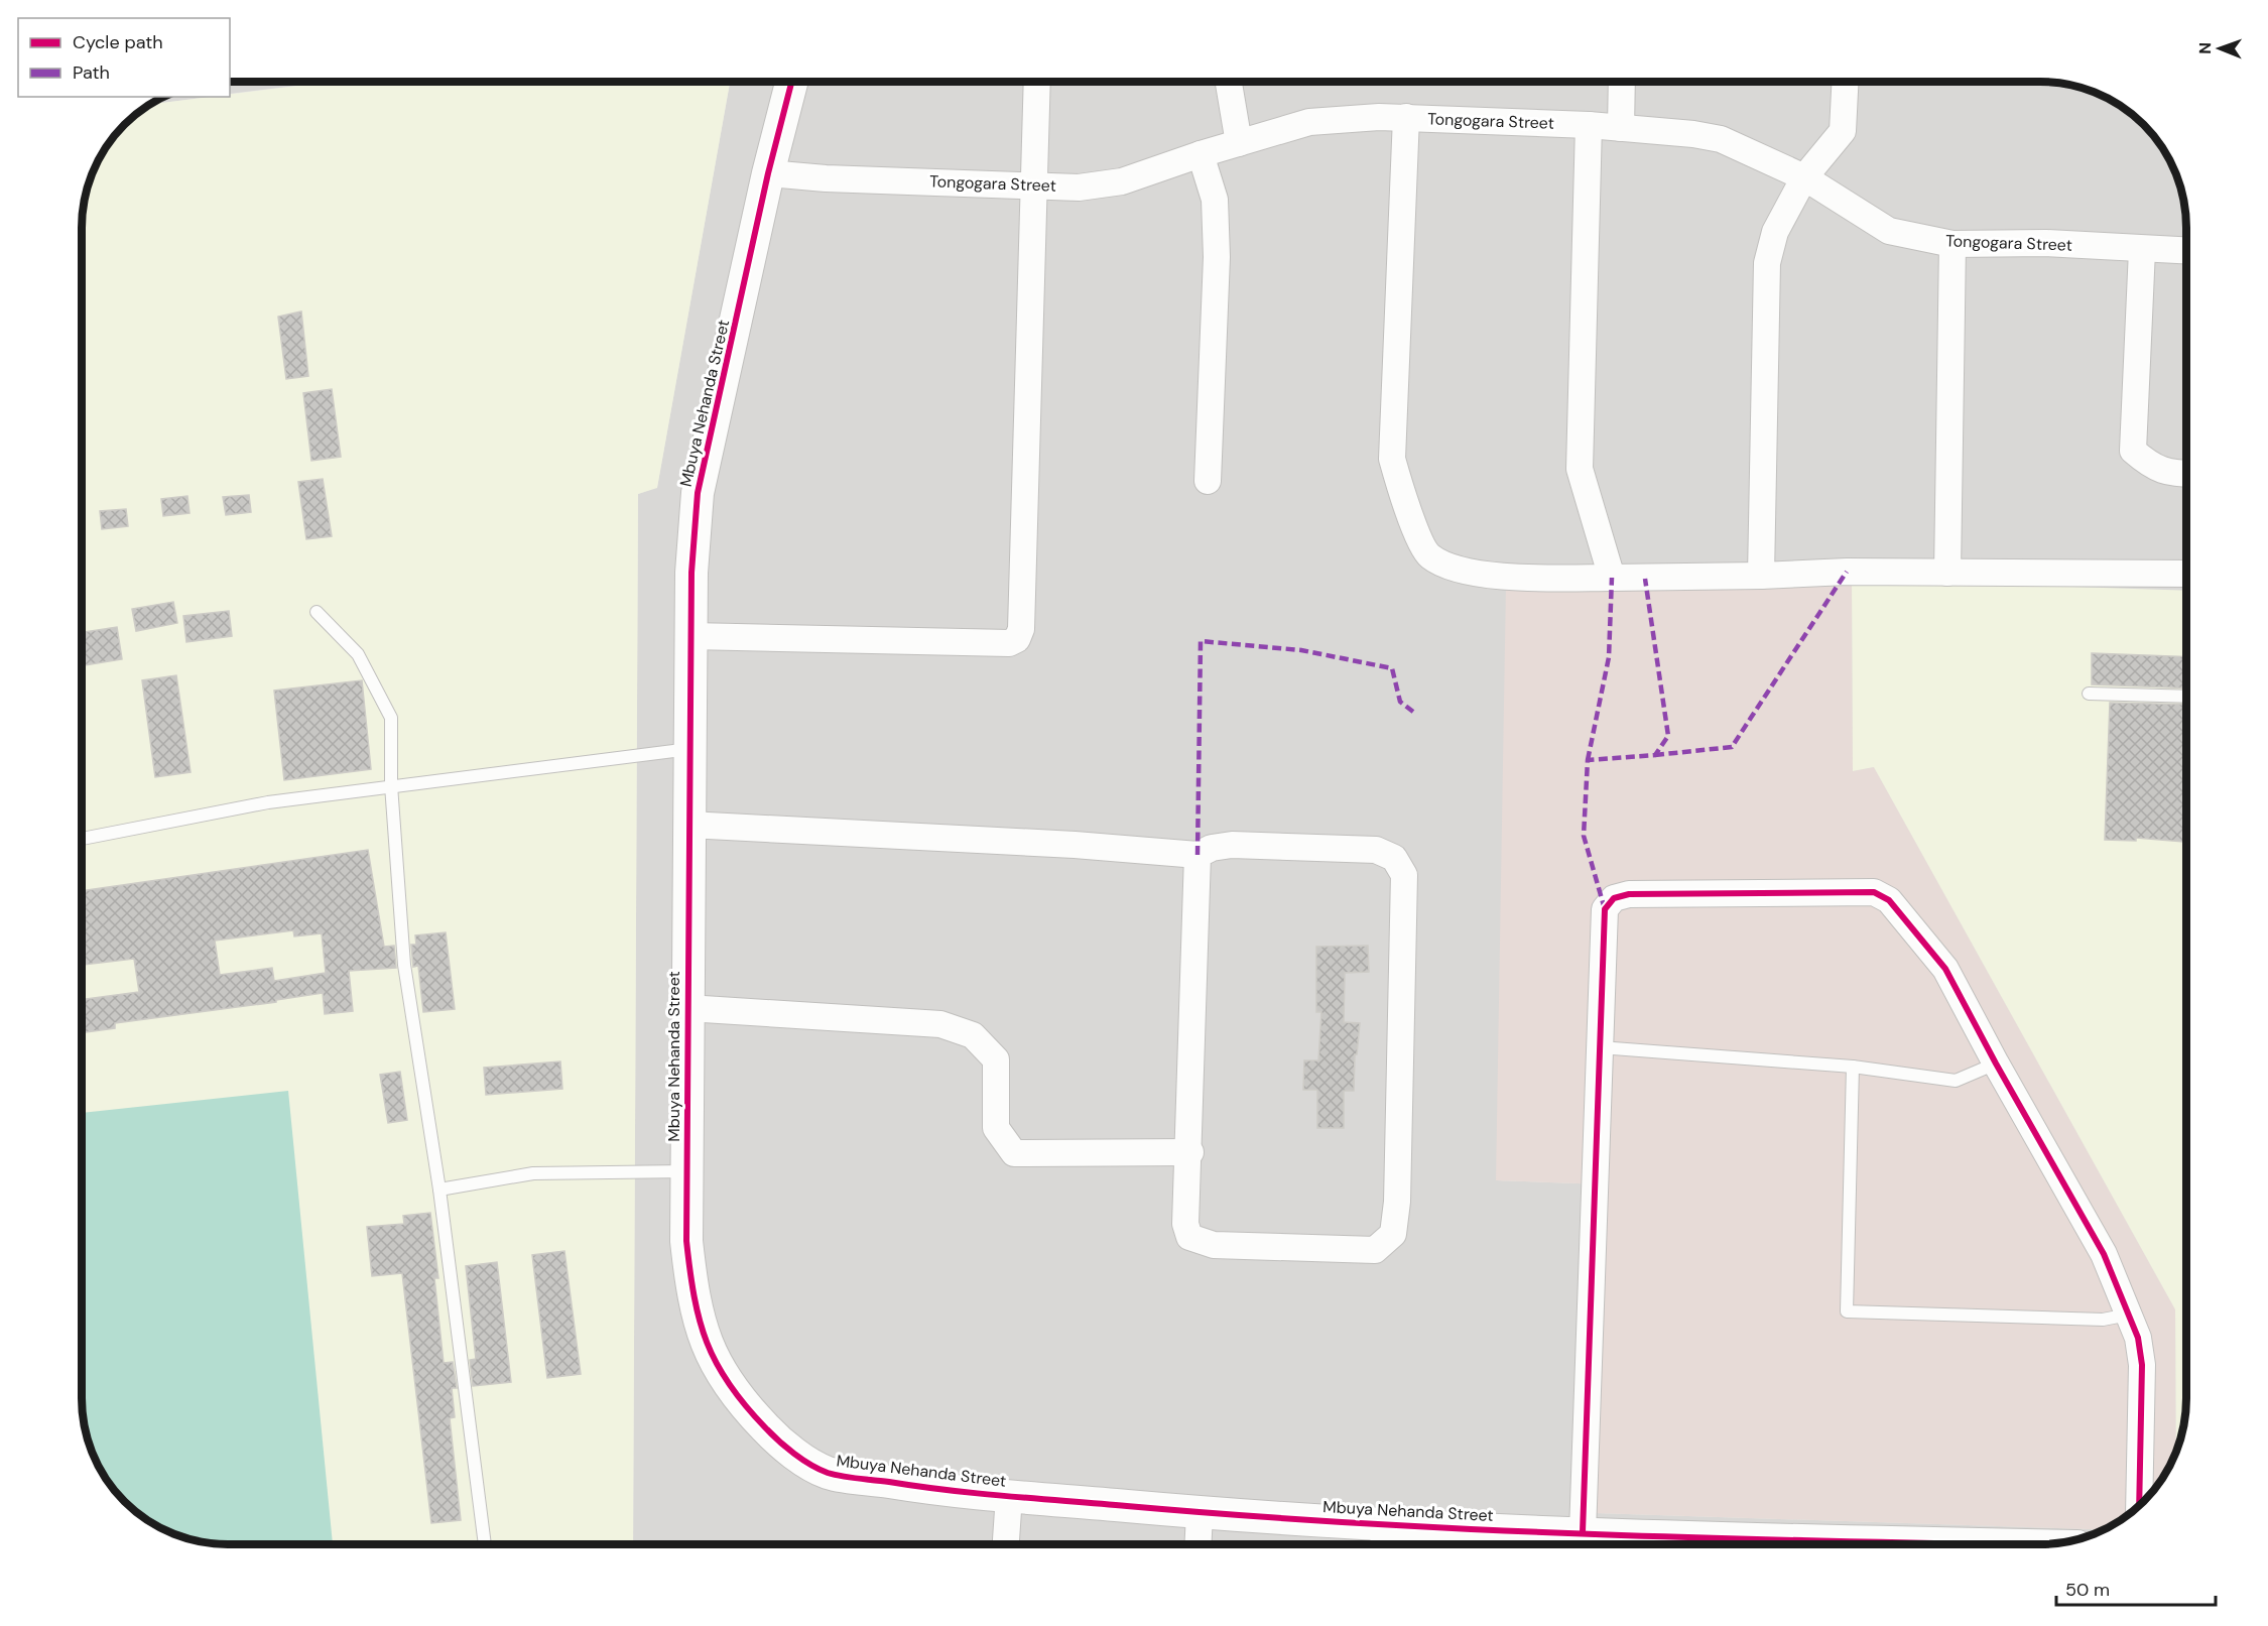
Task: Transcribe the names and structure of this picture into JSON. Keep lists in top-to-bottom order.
{
  "streets": {
    "street": ["Tongogara Street", "Mbuya Nehanda Street"]
  },
  "crossings": [
    ["Tongogara Street", "Mbuya Nehanda Street"]
  ],
  "legend": ["Cycle path", "Path"],
  "scale_bar": "50 m",
  "north": "left"
}
